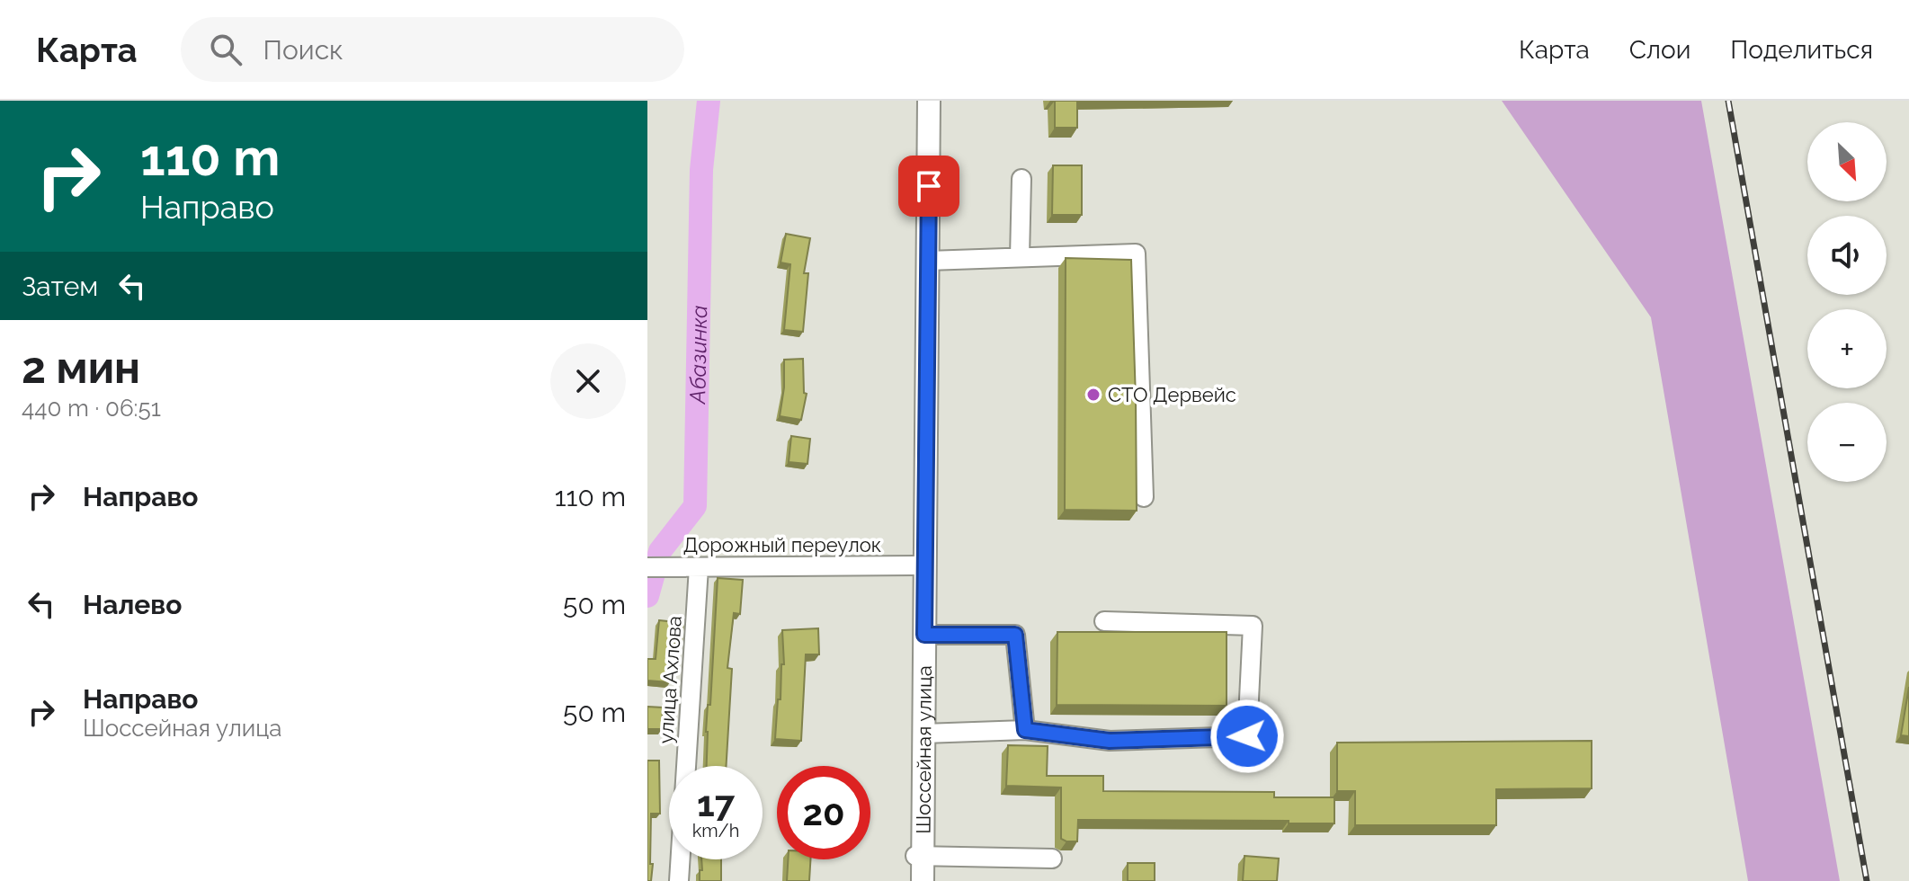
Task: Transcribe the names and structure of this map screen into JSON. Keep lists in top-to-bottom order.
{
  "streets": {
    "main road": ["Шоссейная улица"],
    "street": ["Дорожный переулок", "улица Ахлова"]
  },
  "crossings": [
    ["Дорожный переулок", "улица Ахлова"],
    ["Дорожный переулок", "Шоссейная улица"]
  ],
  "water": ["Абазинка"],
  "places": ["СТО Дервейс"],
  "north": "bottom right",
  "page": {
    "header": "Карта",
    "search": "Поиск",
    "nav": ["Карта", "Слои", "Поделиться"],
    "turn": ["110 m", "Направо"],
    "map_buttons": ["+", "−"],
    "then": "Затем",
    "heading": ["2 мин", "440 m · 06:51"],
    "list": [
      {
        "name": "Направо",
        "value": "110 m"
      },
      {
        "name": "Налево",
        "value": "50 m"
      },
      {
        "name": "Направо",
        "note": "Шоссейная улица",
        "value": "50 m"
      }
    ],
    "speed": "17 km/h",
    "limit": "20"
  }
}
